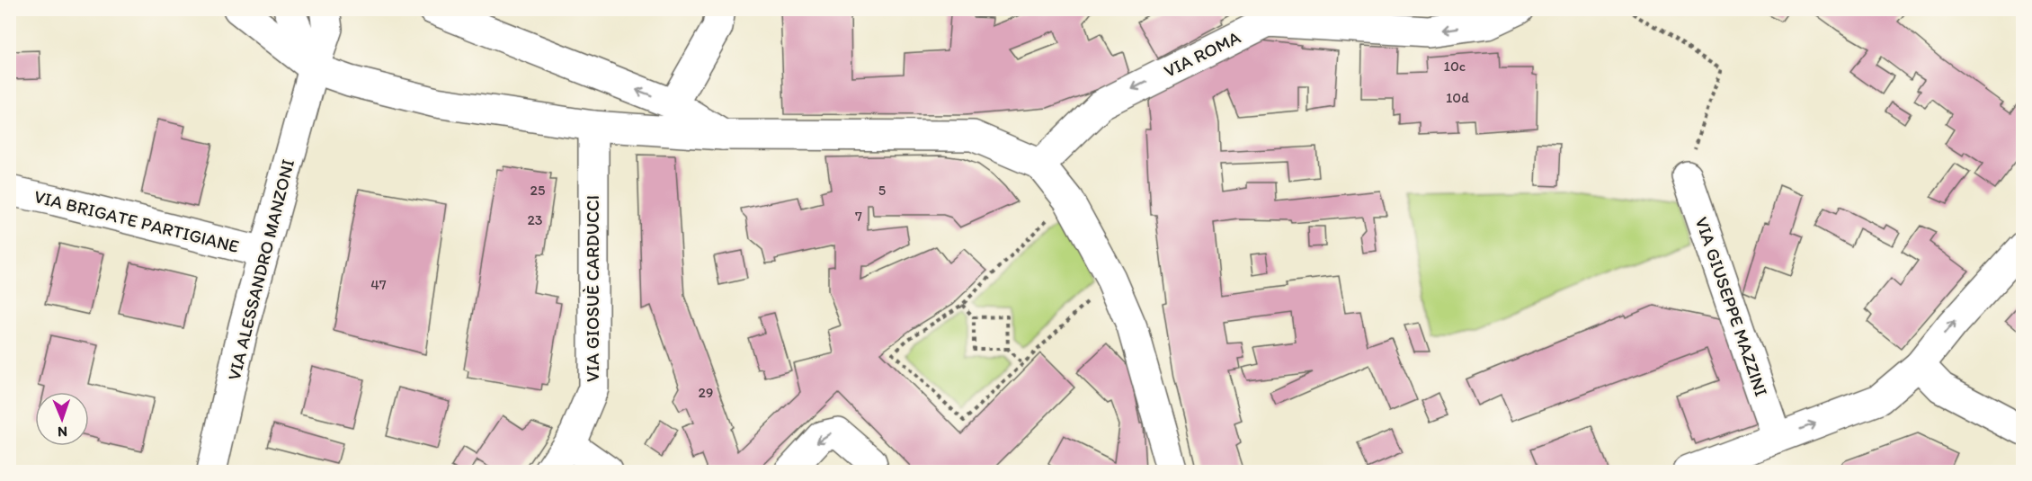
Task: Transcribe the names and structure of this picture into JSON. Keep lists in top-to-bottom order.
{
  "streets": {
    "street": [
      "VIA ROMA",
      "VIA BRIGATE PARTIGIANE",
      "VIA ALESSANDRO MANZONI",
      "VIA GIOSUÈ CARDUCCI",
      "VIA GIUSEPPE MAZZINI"
    ]
  },
  "crossings": [
    ["VIA BRIGATE PARTIGIANE", "VIA ALESSANDRO MANZONI"]
  ],
  "one_way": ["VIA ROMA"],
  "house_numbers": [
    "10c",
    "10d",
    "25",
    "5",
    "7",
    "23",
    "47",
    "29"
  ],
  "north": "bottom"
}
